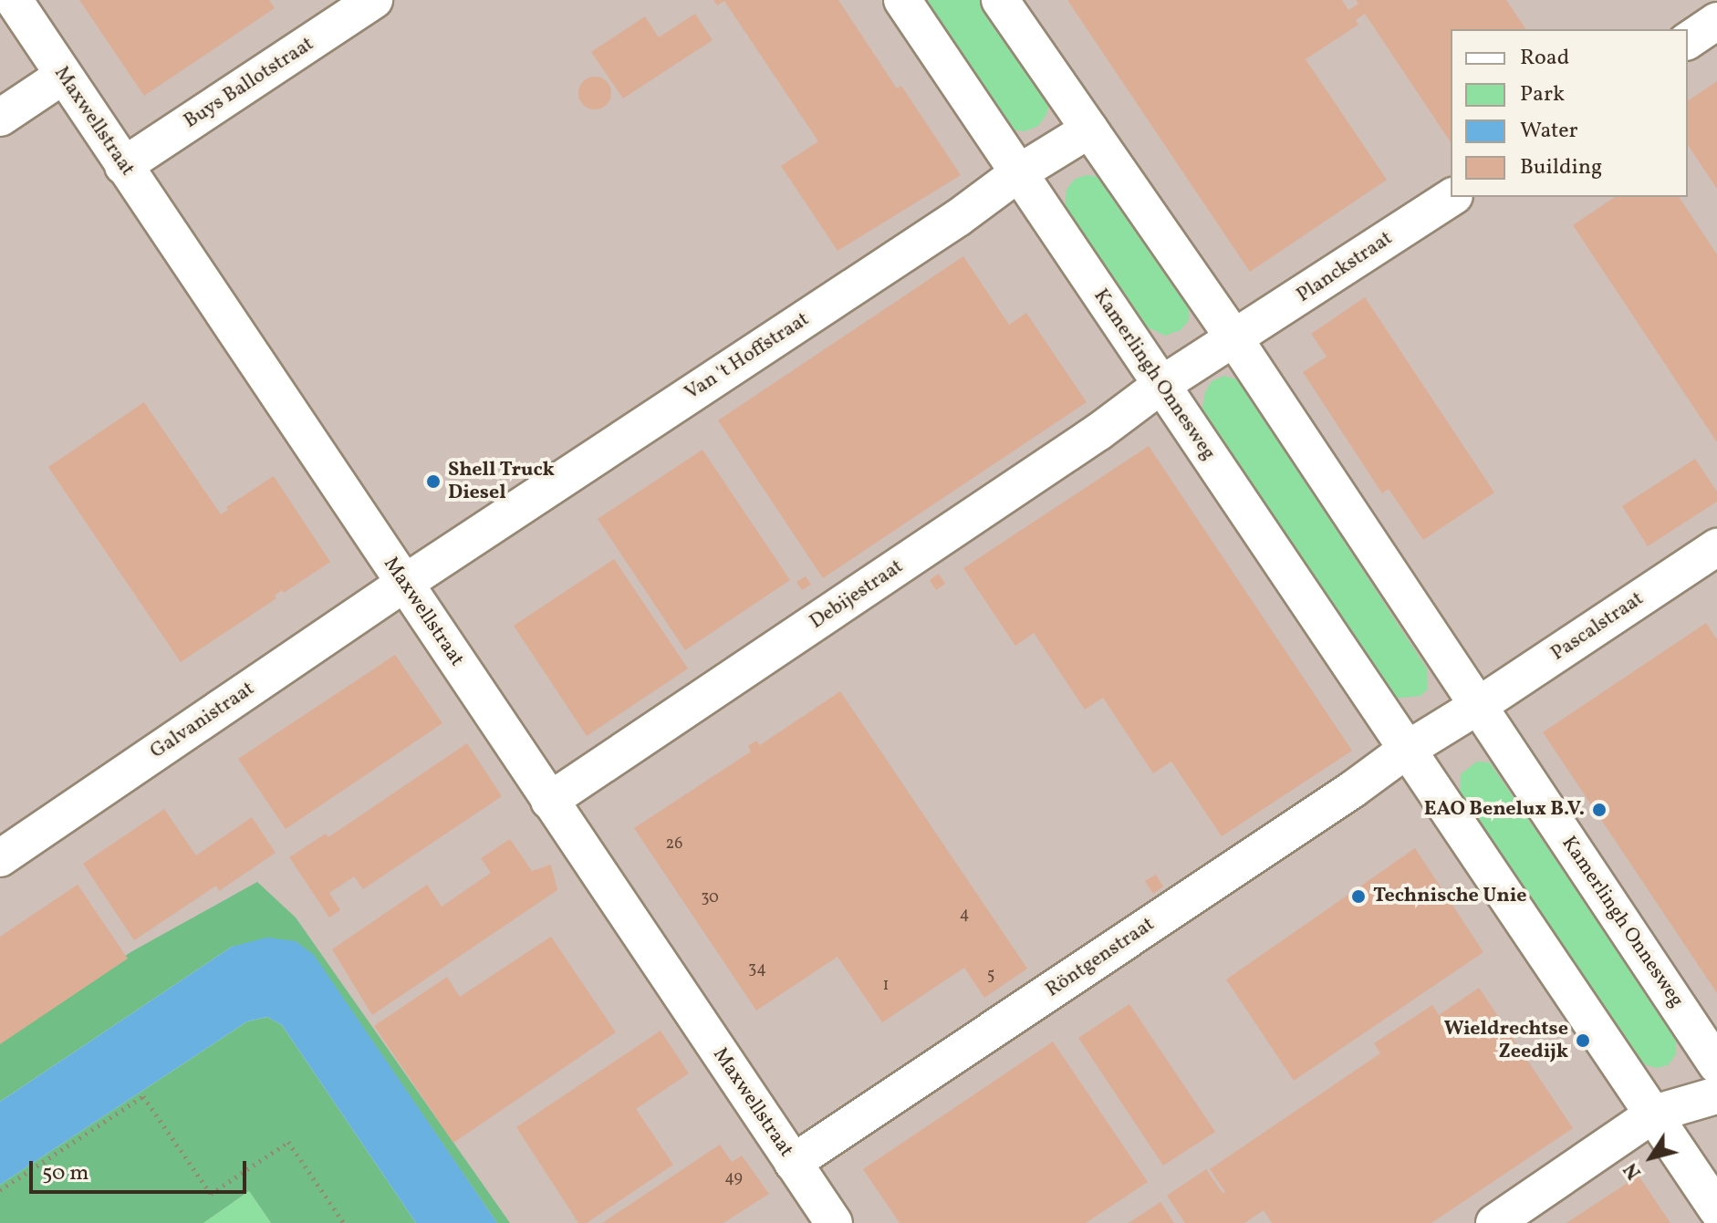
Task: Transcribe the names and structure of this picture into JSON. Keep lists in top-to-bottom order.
{
  "streets": {
    "street": [
      "Buys Ballotstraat",
      "Maxwellstraat",
      "Planckstraat",
      "Van 't Hoffstraat",
      "Kamerlingh Onnesweg",
      "Debijestraat",
      "Pascalstraat",
      "Galvanistraat",
      "Röntgenstraat"
    ]
  },
  "crossings": [
    ["Buys Ballotstraat", "Maxwellstraat"],
    ["Maxwellstraat", "Van 't Hoffstraat"],
    ["Maxwellstraat", "Debijestraat"],
    ["Maxwellstraat", "Galvanistraat"],
    ["Maxwellstraat", "Röntgenstraat"],
    ["Planckstraat", "Kamerlingh Onnesweg"],
    ["Planckstraat", "Debijestraat"],
    ["Van 't Hoffstraat", "Kamerlingh Onnesweg"],
    ["Van 't Hoffstraat", "Galvanistraat"],
    ["Kamerlingh Onnesweg", "Debijestraat"],
    ["Kamerlingh Onnesweg", "Pascalstraat"],
    ["Kamerlingh Onnesweg", "Röntgenstraat"]
  ],
  "places": [
    "Shell Truck Diesel",
    "EAO Benelux B.V.",
    "Technische Unie",
    "Wieldrechtse Zeedijk"
  ],
  "house_numbers": [
    "26",
    "30",
    "4",
    "34",
    "5",
    "1",
    "49"
  ],
  "legend": [
    "Road",
    "Park",
    "Water",
    "Building"
  ],
  "scale_bar": "50 m",
  "north": "bottom left"
}
